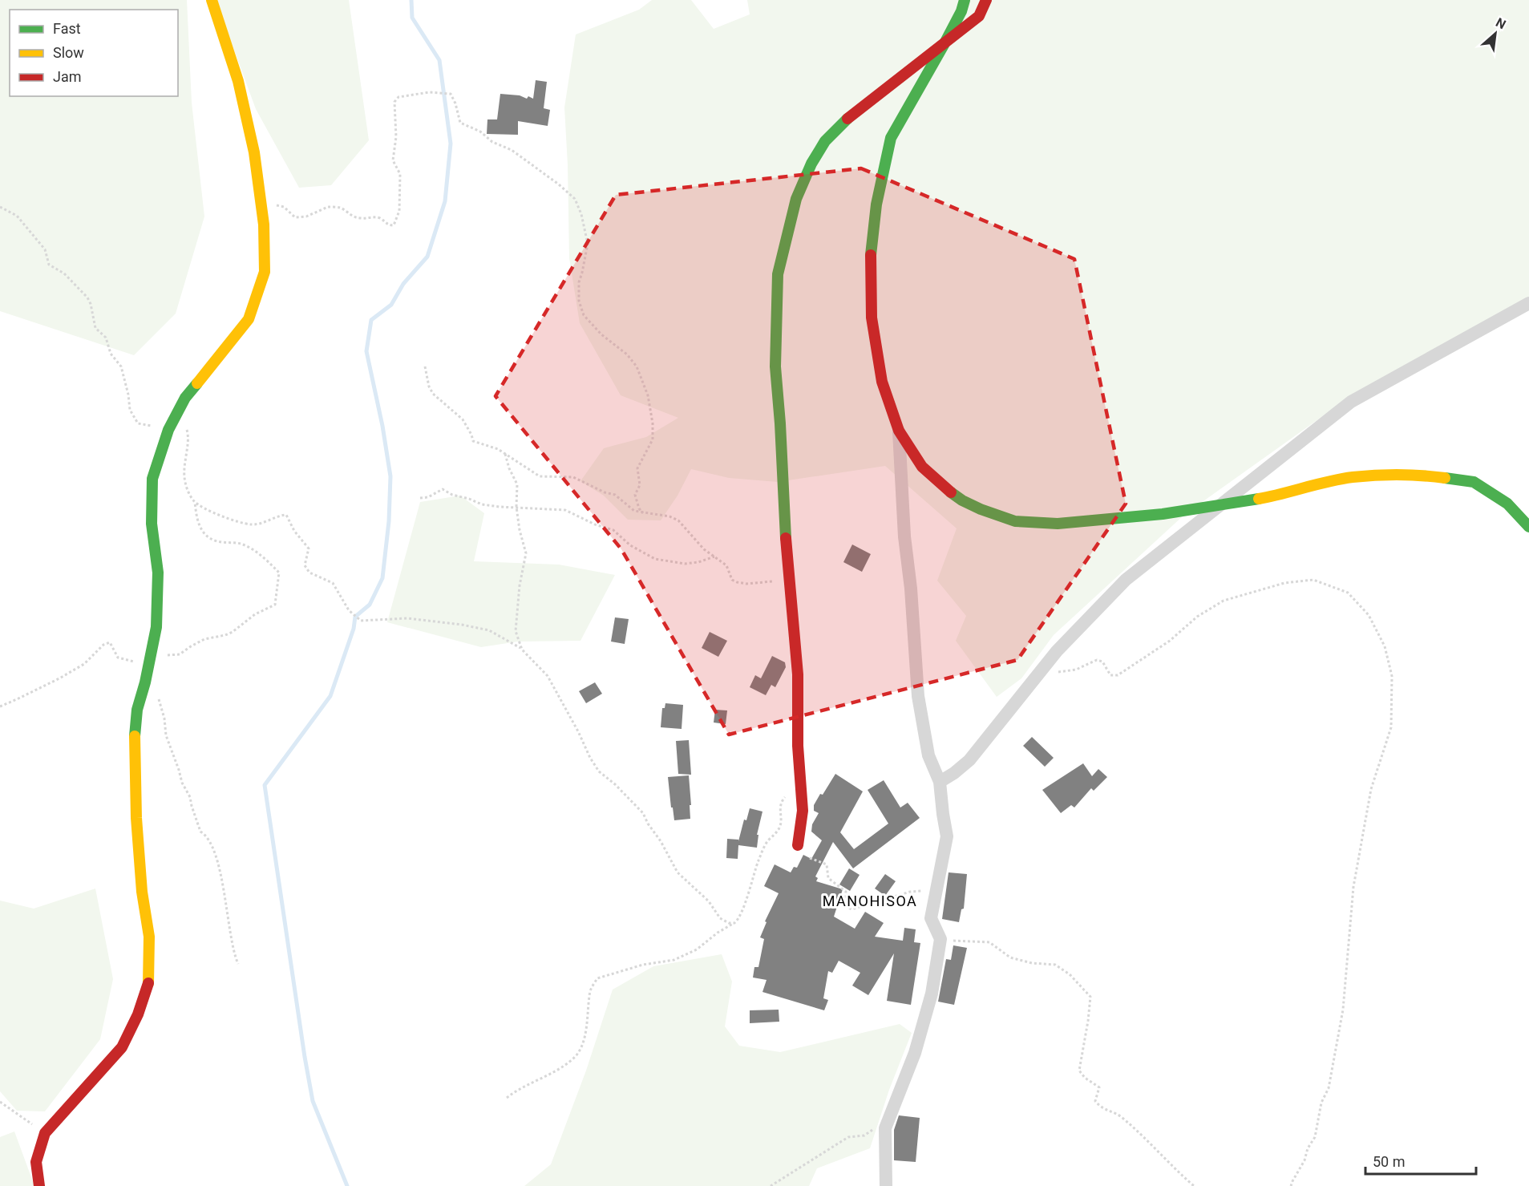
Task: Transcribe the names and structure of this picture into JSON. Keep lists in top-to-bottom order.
{
  "districts": ["MANOHISOA"],
  "legend": ["Fast", "Slow", "Jam"],
  "scale_bar": "50 m",
  "north": "top right"
}
